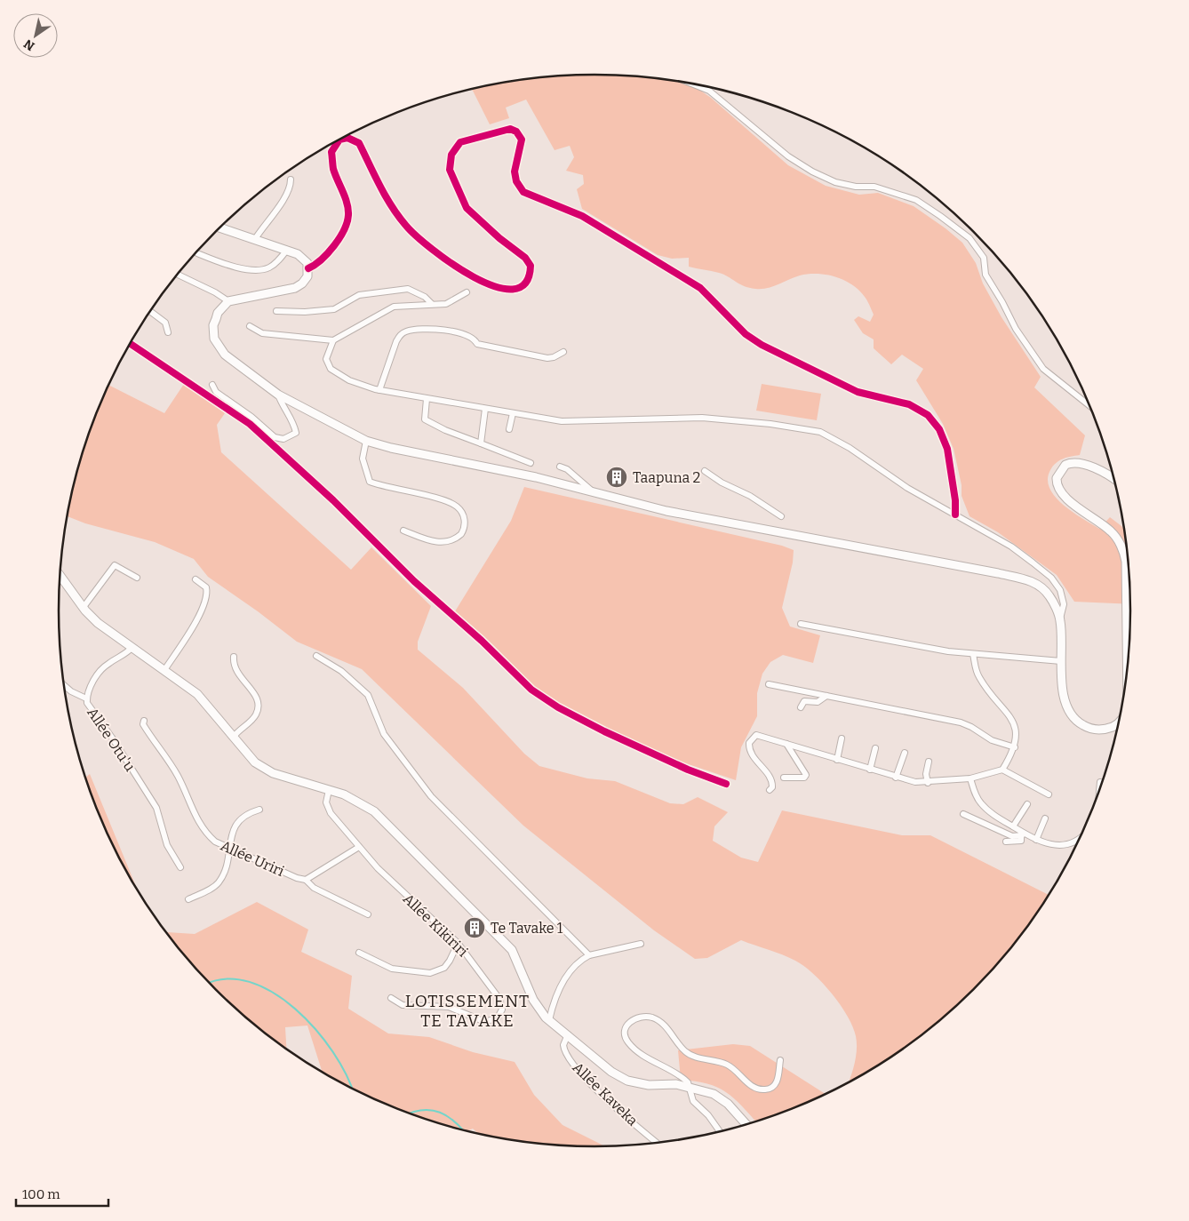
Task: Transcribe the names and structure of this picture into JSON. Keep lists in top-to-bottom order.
{
  "streets": {
    "street": [
      "Allée Otu'u",
      "Allée Uriri",
      "Allée Kikiriri",
      "Allée Kaveka"
    ]
  },
  "districts": ["LOTISSEMENT TE TAVAKE"],
  "places": {
    "building": ["Taapuna 2", "Te Tavake 1"]
  },
  "scale_bar": "100 m",
  "north": "bottom left"
}
